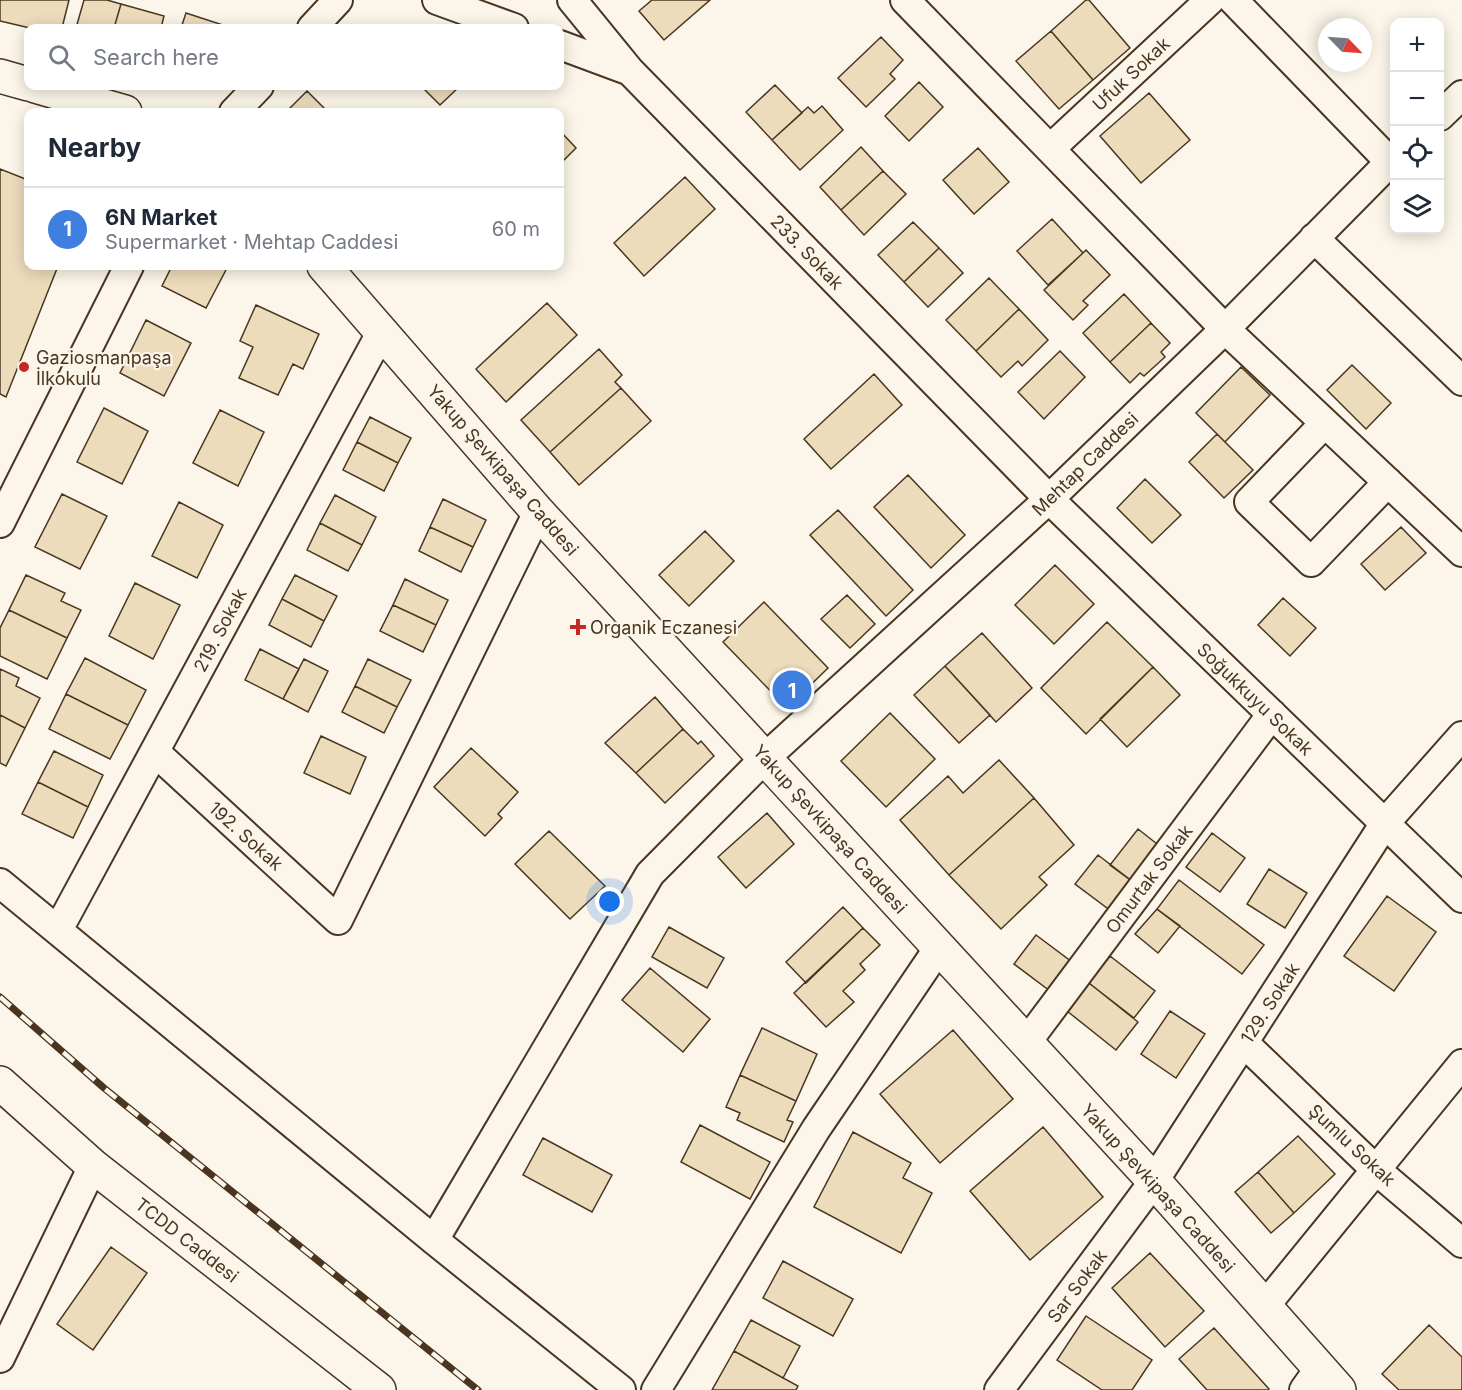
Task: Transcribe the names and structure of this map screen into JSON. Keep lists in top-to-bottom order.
{
  "streets": {
    "main road": ["Yakup Şevkipaşa Caddesi", "TCDD Caddesi"],
    "street": [
      "Ufuk Sokak",
      "233. Sokak",
      "Mehtap Caddesi",
      "219. Sokak",
      "Soğukkuyu Sokak",
      "192. Sokak",
      "Omurtak Sokak",
      "129. Sokak",
      "Şumlu Sokak",
      "Sar Sokak"
    ]
  },
  "crossings": [
    ["233. Sokak", "Mehtap Caddesi"],
    ["233. Sokak", "Soğukkuyu Sokak"],
    ["Mehtap Caddesi", "Yakup Şevkipaşa Caddesi"],
    ["Mehtap Caddesi", "Soğukkuyu Sokak"],
    ["Yakup Şevkipaşa Caddesi", "219. Sokak"],
    ["Yakup Şevkipaşa Caddesi", "192. Sokak"],
    ["Yakup Şevkipaşa Caddesi", "Omurtak Sokak"],
    ["Yakup Şevkipaşa Caddesi", "129. Sokak"],
    ["Yakup Şevkipaşa Caddesi", "Sar Sokak"],
    ["219. Sokak", "192. Sokak"],
    ["Soğukkuyu Sokak", "Omurtak Sokak"],
    ["Soğukkuyu Sokak", "129. Sokak"],
    ["129. Sokak", "Şumlu Sokak"],
    ["129. Sokak", "Sar Sokak"]
  ],
  "places": {
    "other": ["Gaziosmanpaşa İlkokulu"],
    "health": ["Organik Eczanesi"]
  },
  "north": "bottom right",
  "page": {
    "map_buttons": ["+", "−"],
    "search": "Search here",
    "heading": "Nearby",
    "list": [
      {
        "mark": "1",
        "name": "6N Market",
        "note": "Supermarket · Mehtap Caddesi",
        "value": "60 m"
      }
    ],
    "pins": "1"
  }
}
